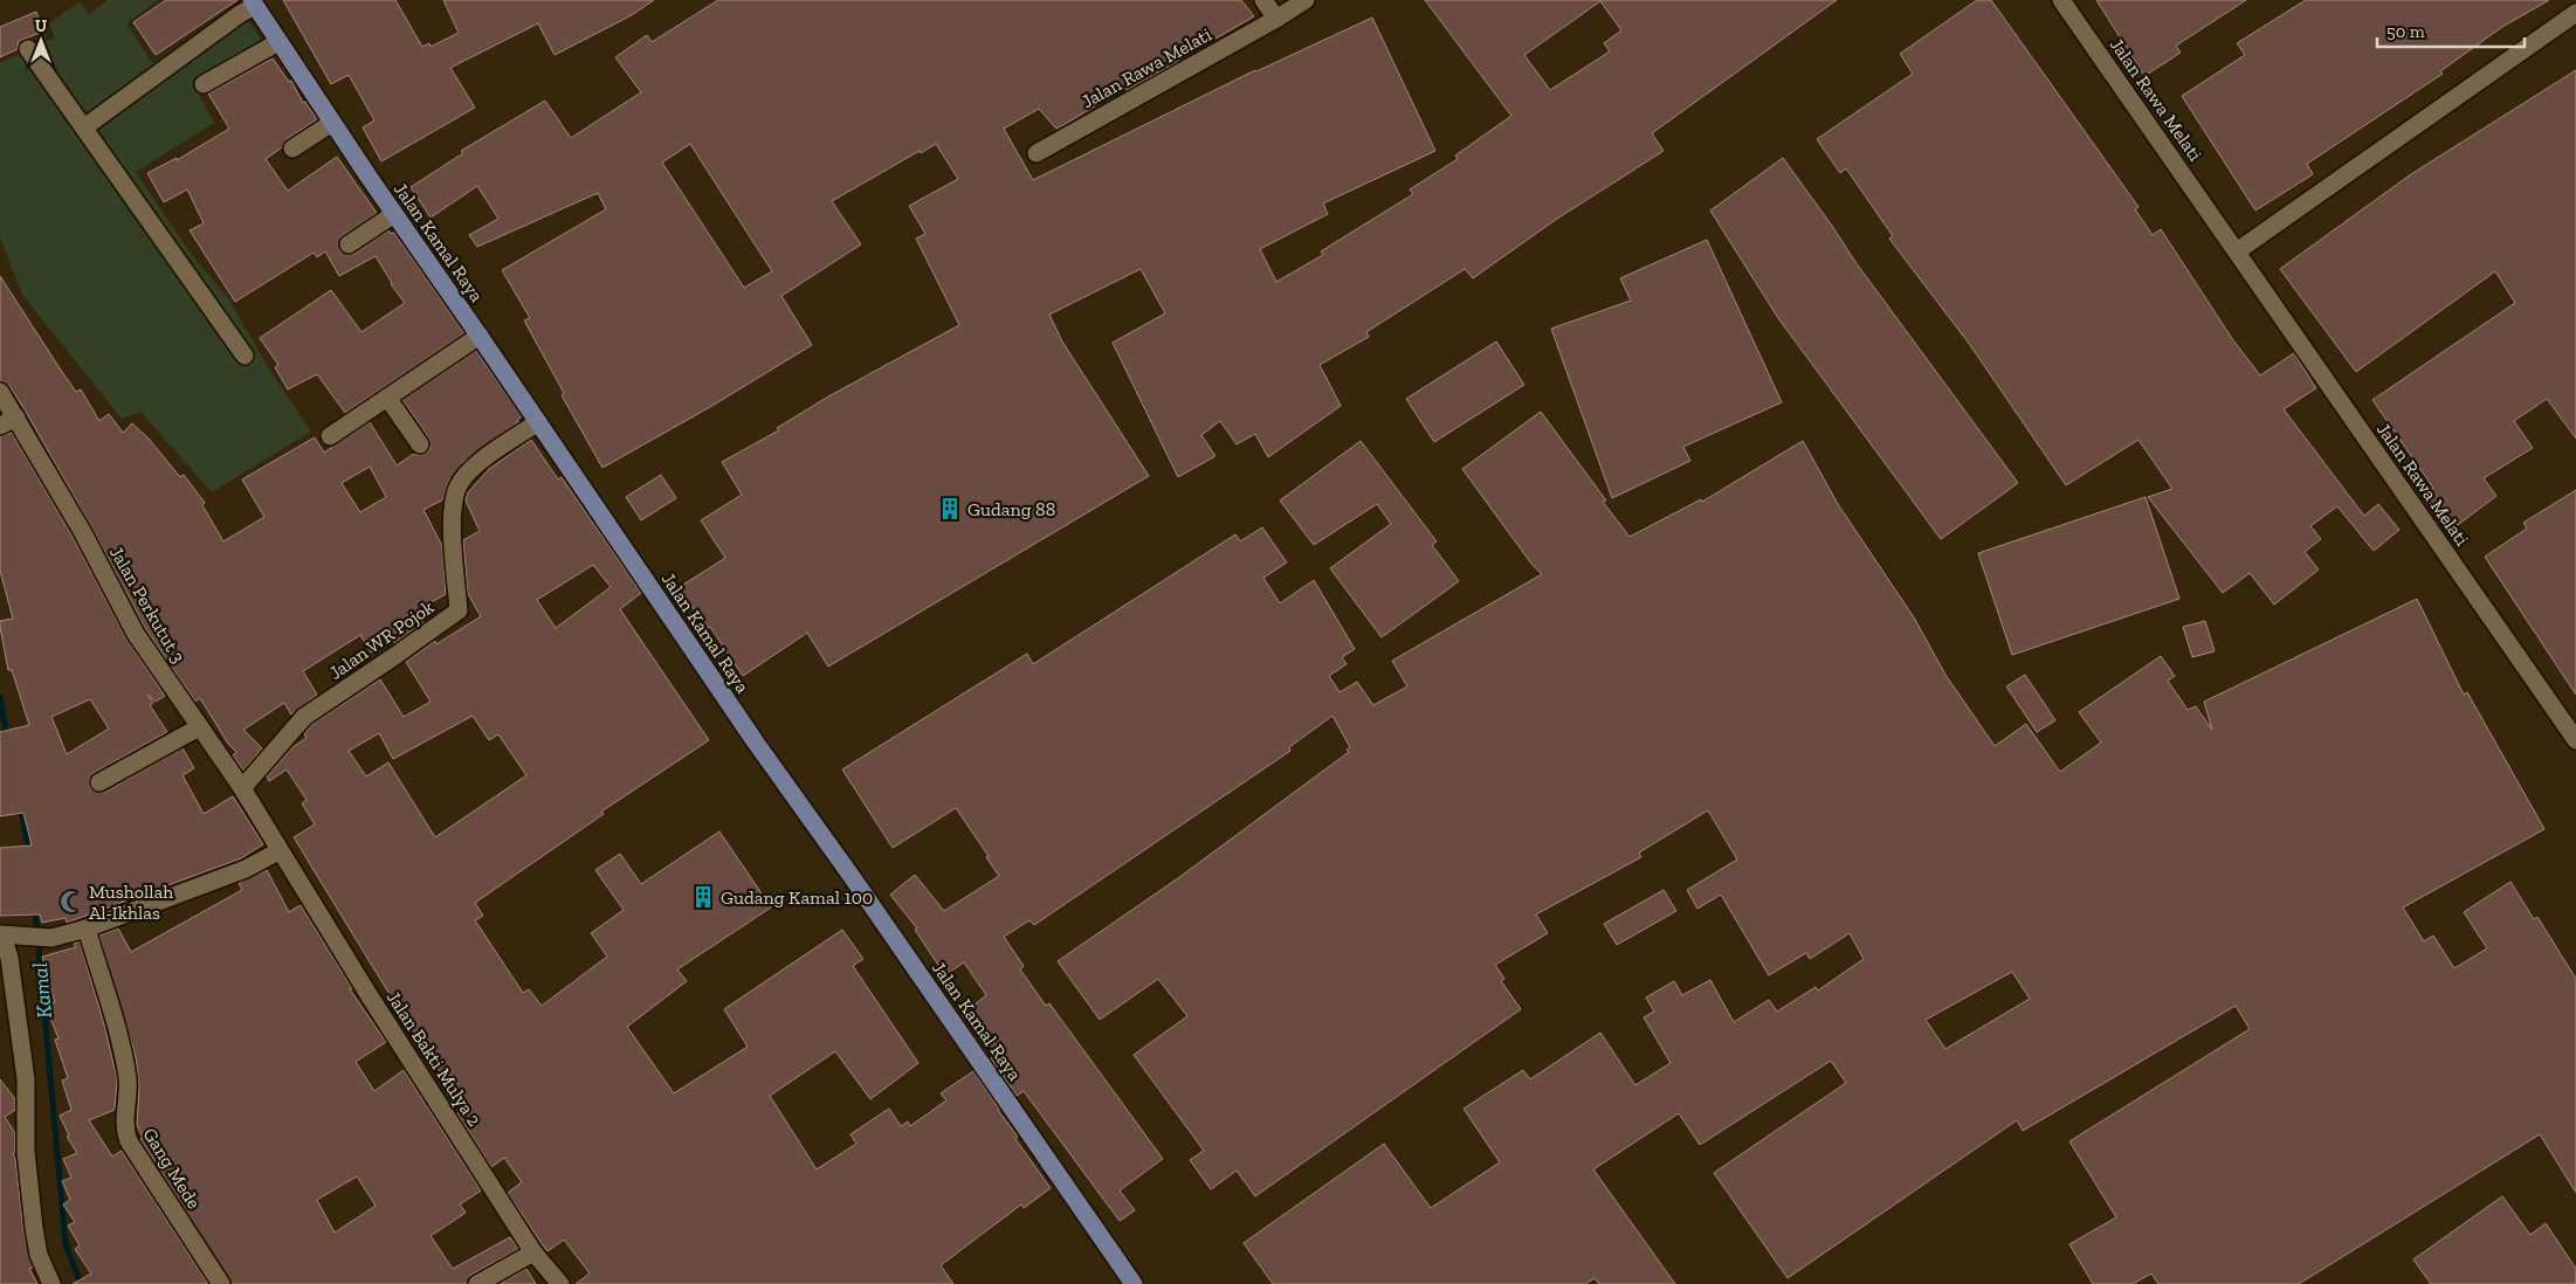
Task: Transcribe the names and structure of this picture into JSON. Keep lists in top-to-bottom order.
{
  "streets": {
    "main road": ["Jalan Kamal Raya"],
    "street": [
      "Jalan Rawa Melati",
      "Jalan Perkutut 3",
      "Jalan WR Pojok",
      "Jalan Bakti Mulya 2",
      "Gang Mede"
    ]
  },
  "crossings": [
    ["Jalan Kamal Raya", "Jalan WR Pojok"],
    ["Jalan Perkutut 3", "Jalan WR Pojok"],
    ["Jalan Perkutut 3", "Jalan Bakti Mulya 2"]
  ],
  "water": ["Kamal"],
  "places": {
    "building": ["Gudang 88", "Gudang Kamal 100"],
    "mosque": ["Mushollah Al-Ikhlas"]
  },
  "scale_bar": "50 m",
  "north": "top"
}
